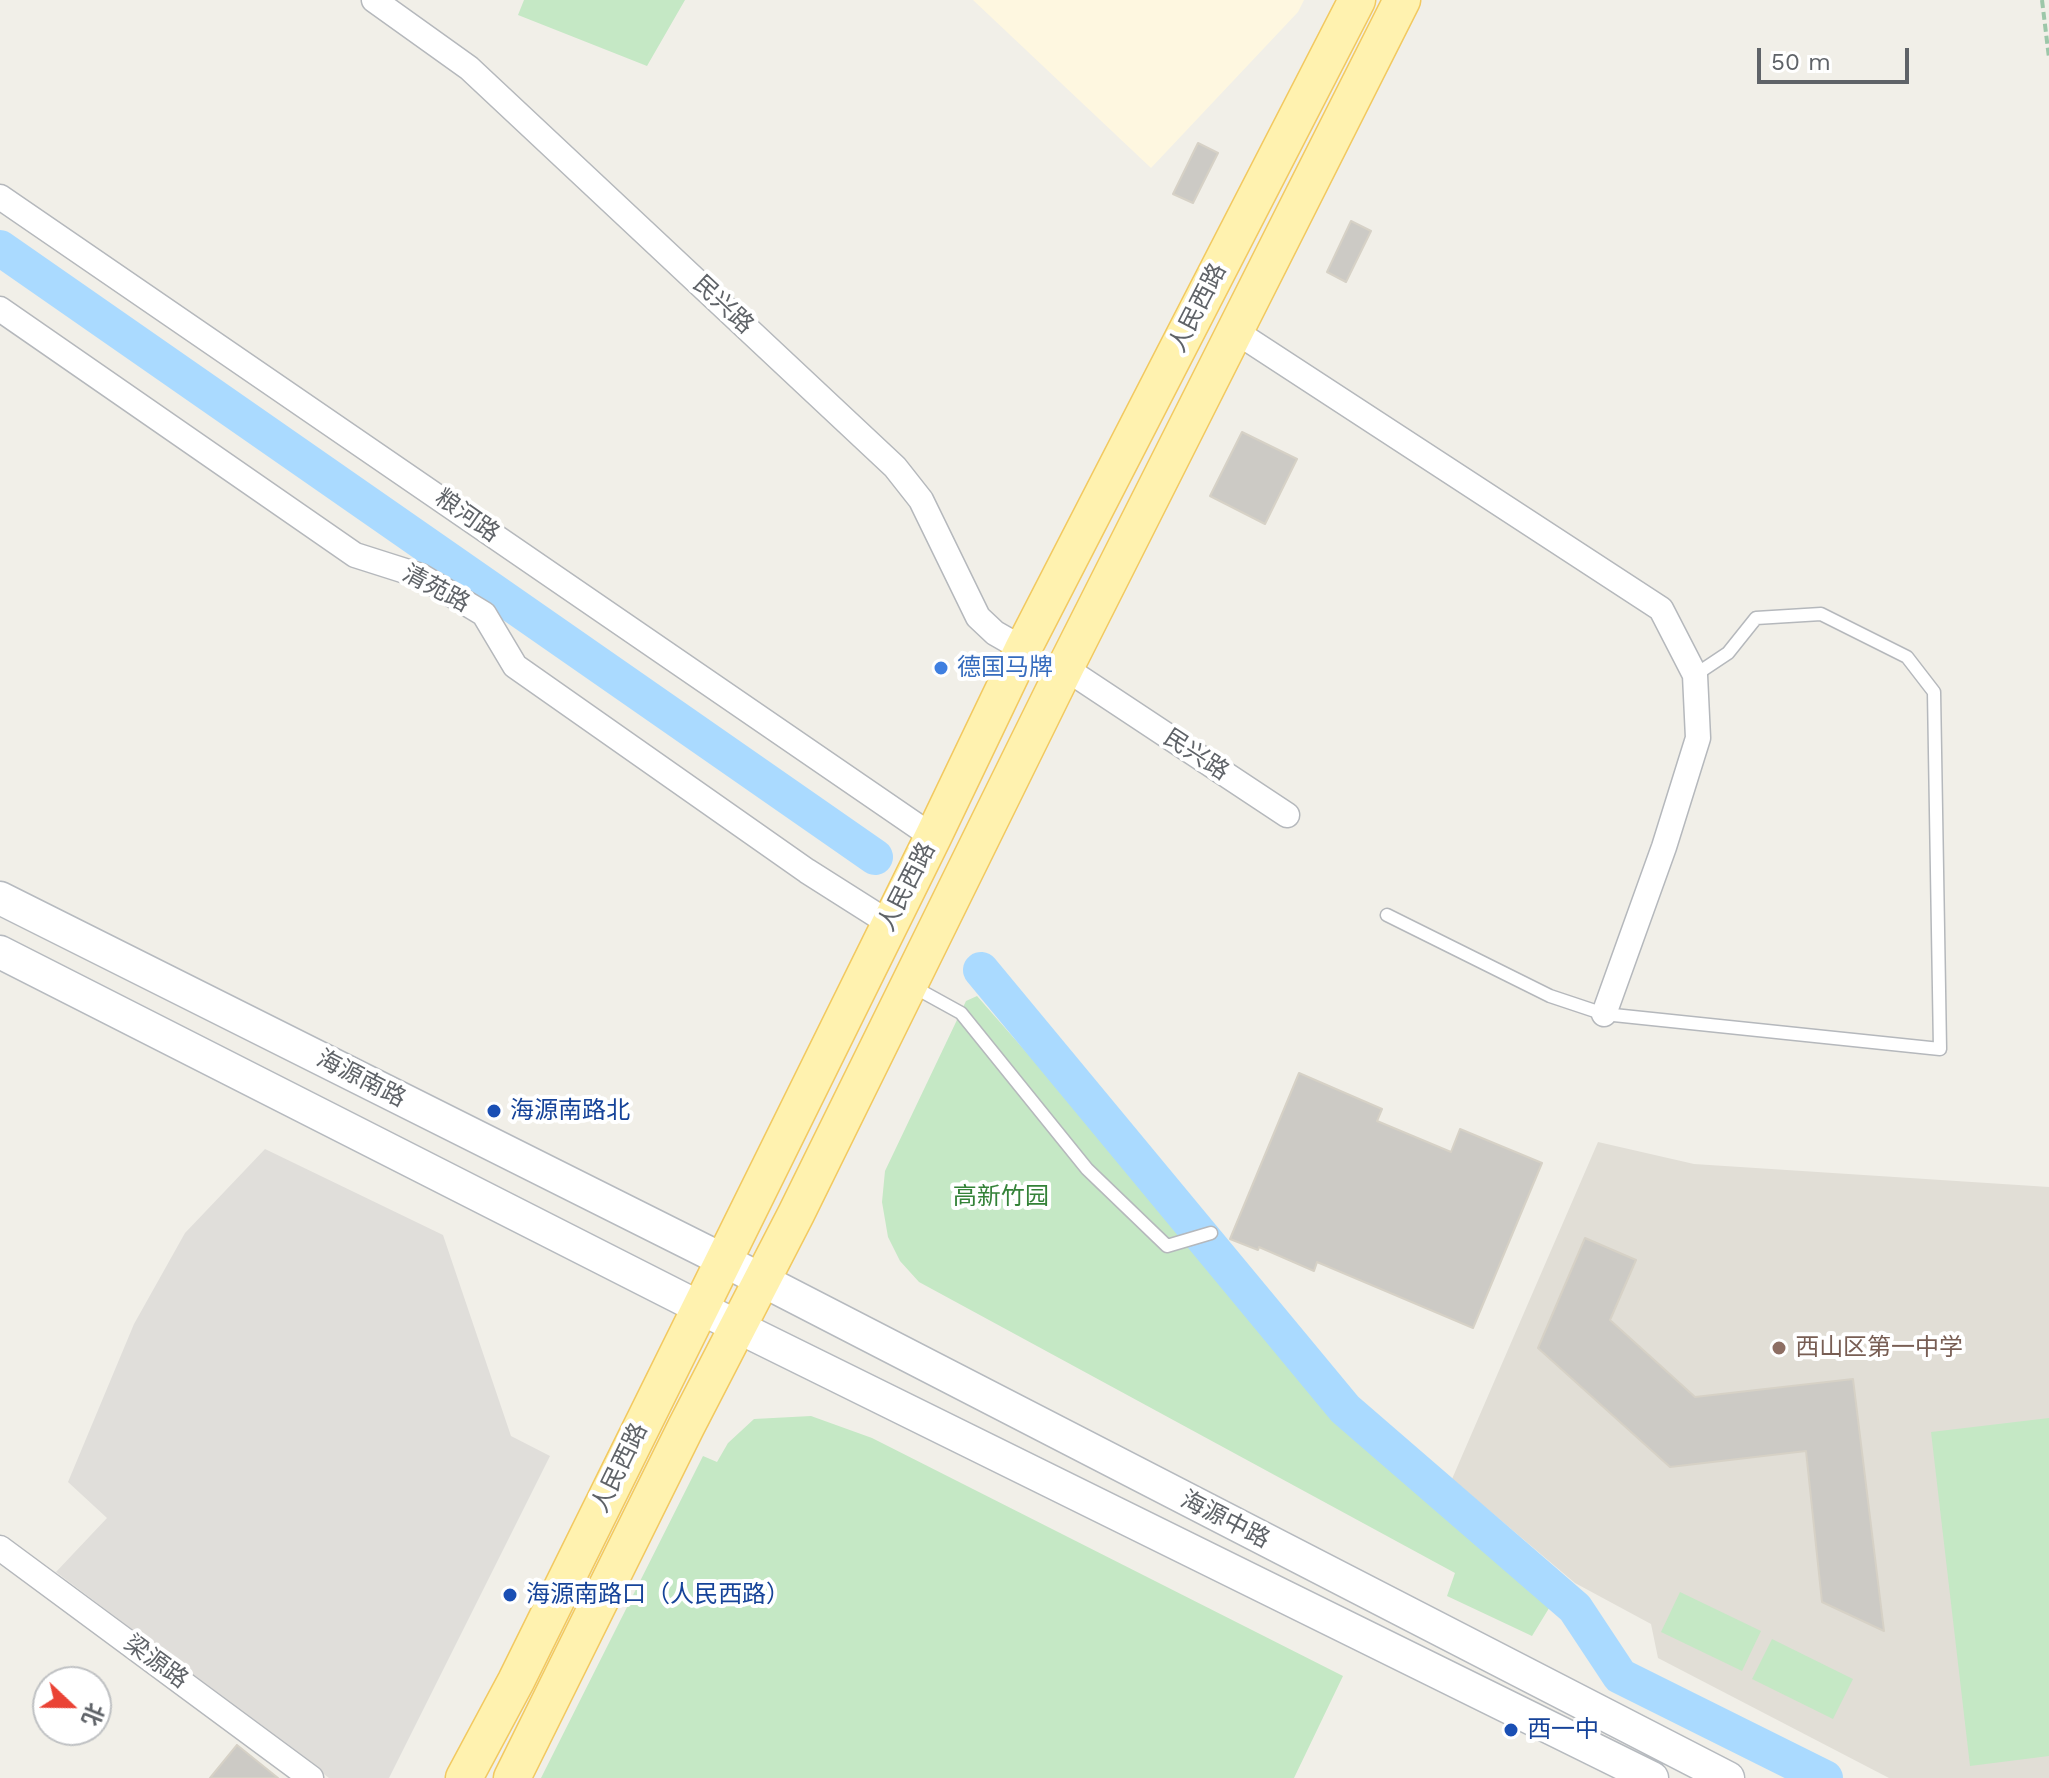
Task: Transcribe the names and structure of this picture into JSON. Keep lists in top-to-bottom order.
{
  "streets": {
    "main road": ["人民西路", "海源南路", "海源中路"],
    "street": [
      "民兴路",
      "粮河路",
      "清苑路",
      "梁源路"
    ]
  },
  "crossings": [
    ["民兴路", "人民西路"],
    ["人民西路", "粮河路"],
    ["人民西路", "清苑路"],
    ["人民西路", "海源南路"],
    ["人民西路", "海源中路"],
    ["海源南路", "海源中路"]
  ],
  "parks": ["高新竹园"],
  "places": [
    "德国马牌",
    "海源南路北",
    "西山区第一中学",
    "海源南路口（人民西路）",
    "西一中"
  ],
  "scale_bar": "50 m",
  "north": "right"
}
